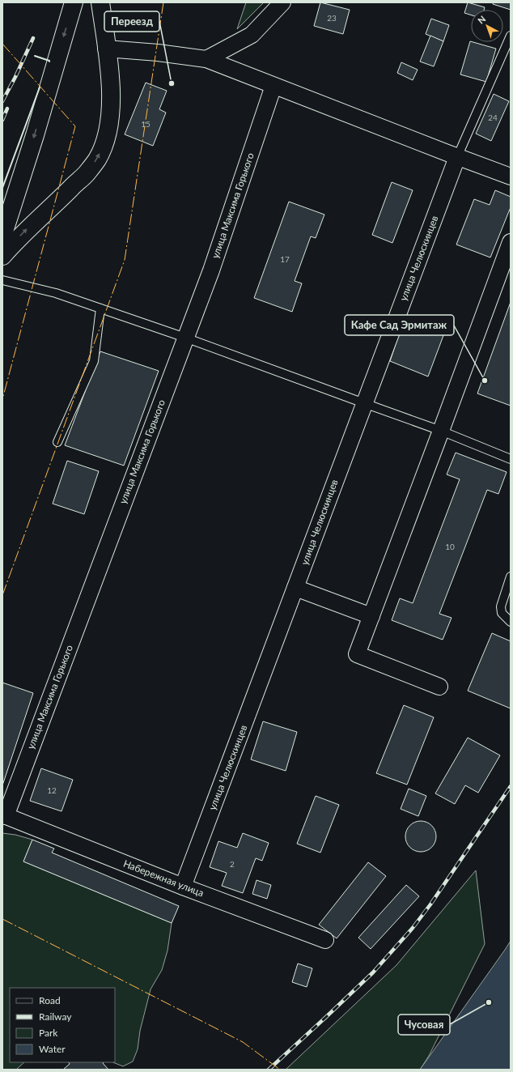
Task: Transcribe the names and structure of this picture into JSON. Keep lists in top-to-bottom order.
{
  "streets": {
    "street": ["улица Максима Горького", "улица Челюскинцев", "Набережная улица"]
  },
  "crossings": [
    ["улица Максима Горького", "Набережная улица"],
    ["улица Челюскинцев", "Набережная улица"]
  ],
  "places": ["Переезд", "Кафе Сад Эрмитаж", "Чусовая"],
  "house_numbers": [
    "23",
    "24",
    "15",
    "17",
    "10",
    "12",
    "2"
  ],
  "legend": [
    "Road",
    "Railway",
    "Park",
    "Water"
  ],
  "north": "top left"
}
